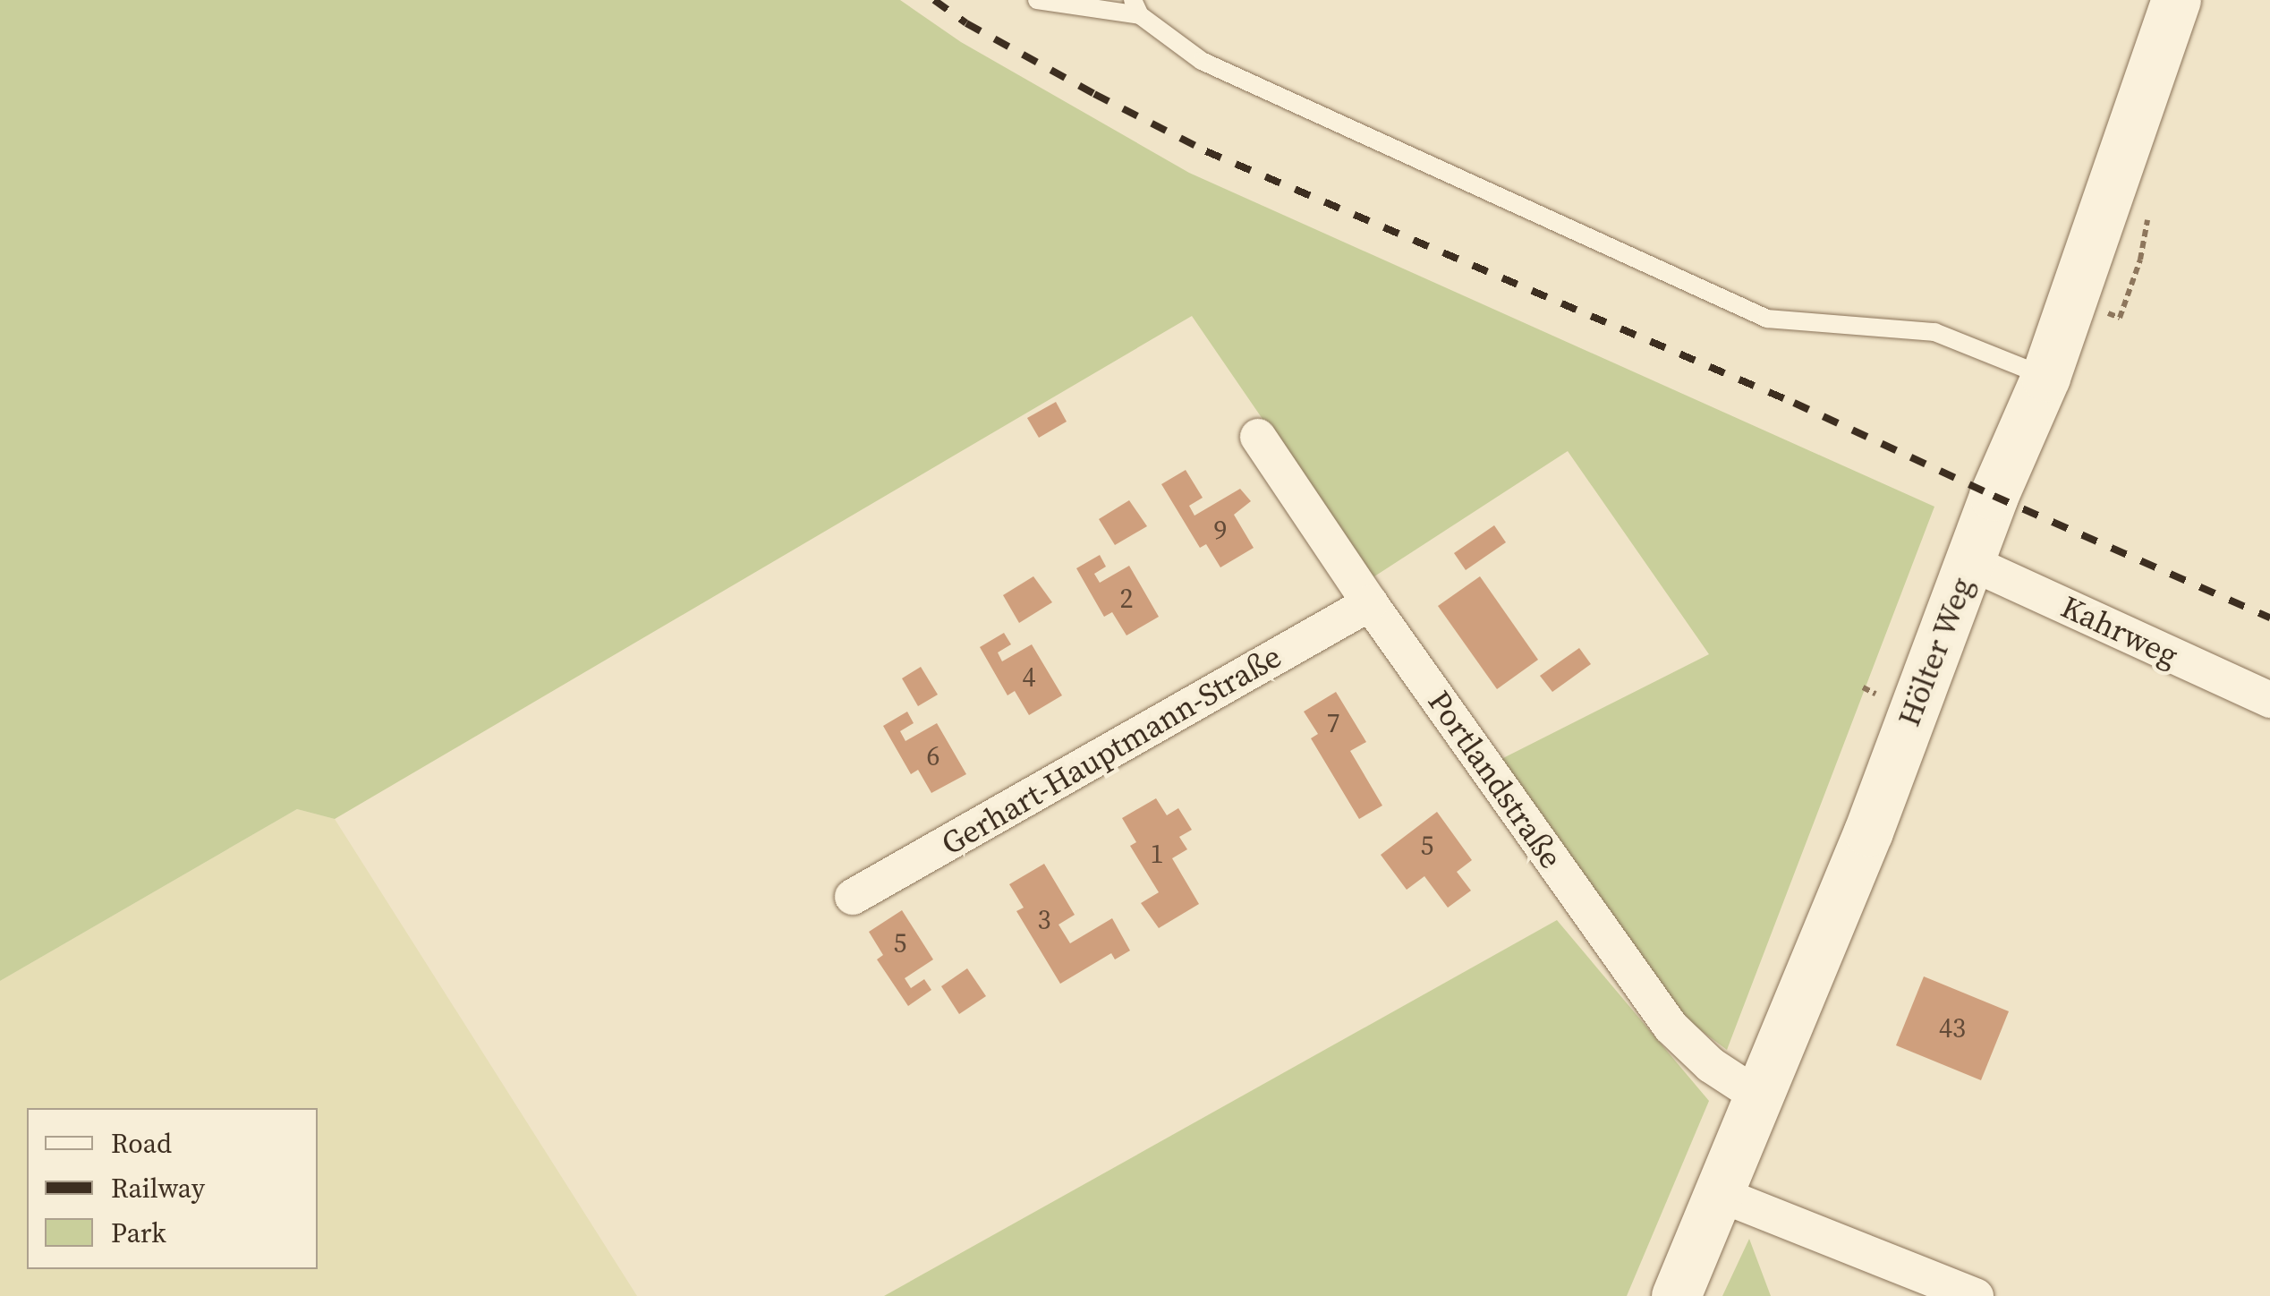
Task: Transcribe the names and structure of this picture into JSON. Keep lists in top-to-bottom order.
{
  "streets": {
    "main road": ["Hölter Weg"],
    "street": ["Kahrweg", "Gerhart-Hauptmann-Straße", "Portlandstraße"]
  },
  "crossings": [
    ["Kahrweg", "Hölter Weg"],
    ["Hölter Weg", "Portlandstraße"],
    ["Gerhart-Hauptmann-Straße", "Portlandstraße"]
  ],
  "house_numbers": [
    "9",
    "2",
    "4",
    "7",
    "6",
    "5",
    "1",
    "3",
    "5",
    "43"
  ],
  "legend": ["Road", "Railway", "Park"]
}
